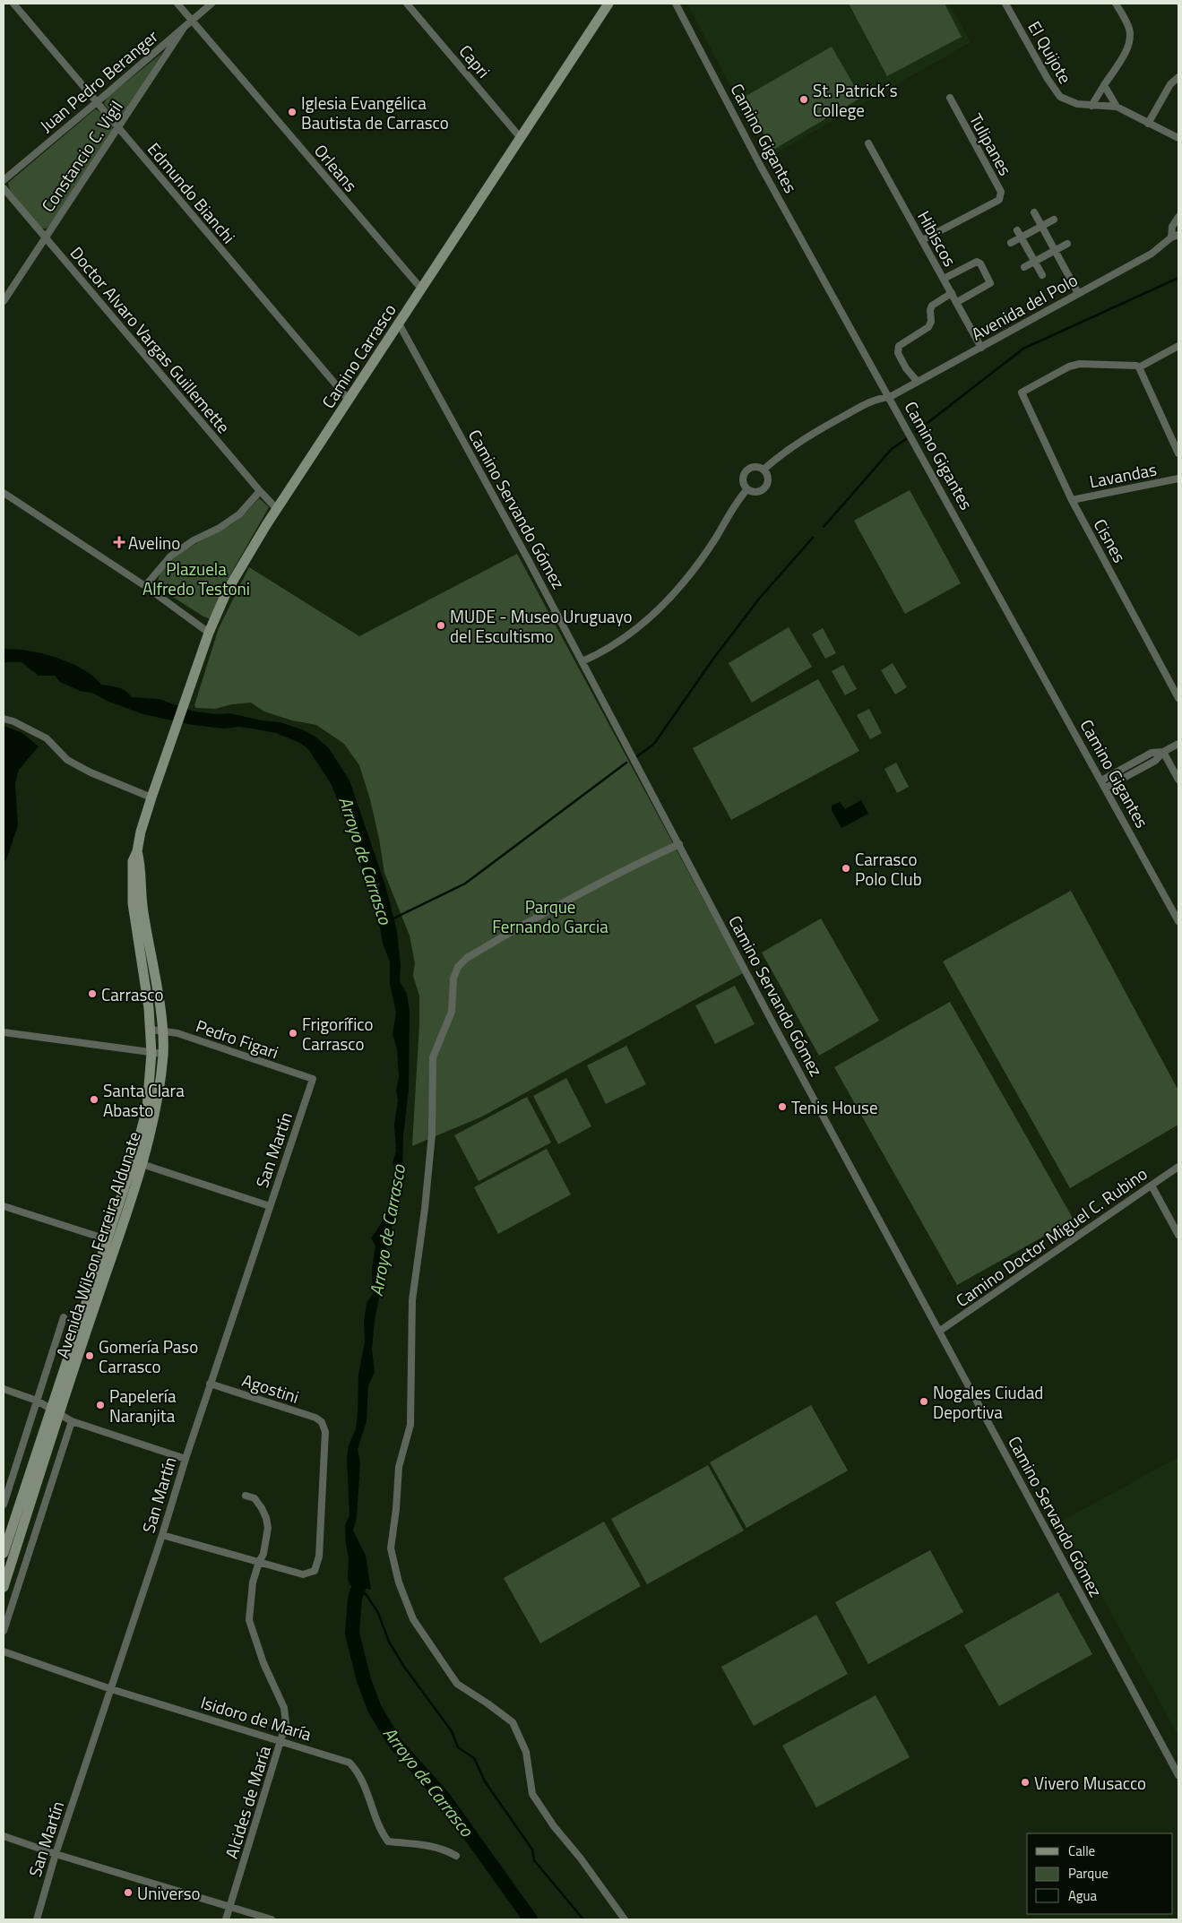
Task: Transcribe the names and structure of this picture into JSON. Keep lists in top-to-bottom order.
{
  "streets": {
    "main road": ["Camino Carrasco", "Avenida Wilson Ferreira Aldunate"],
    "street": [
      "El Quijote",
      "Capri",
      "Juan Pedro Beranger",
      "Camino Gigantes",
      "Tulipanes",
      "Constancio C. Vigil",
      "Orleans",
      "Edmundo Bianchi",
      "Hibiscos",
      "Avenida del Polo",
      "Doctor Alvaro Vargas Guillemette",
      "Lavandas",
      "Camino Servando Gómez",
      "Cisnes",
      "Pedro Figari",
      "San Martín",
      "Camino Doctor Miguel C. Rubino",
      "Agostini",
      "Isidoro de María",
      "Alcides de María"
    ]
  },
  "crossings": [
    ["Capri", "Camino Carrasco"],
    ["Juan Pedro Beranger", "Constancio C. Vigil"],
    ["Juan Pedro Beranger", "Orleans"],
    ["Juan Pedro Beranger", "Edmundo Bianchi"],
    ["Camino Gigantes", "Avenida del Polo"],
    ["Tulipanes", "Hibiscos"],
    ["Constancio C. Vigil", "Edmundo Bianchi"],
    ["Constancio C. Vigil", "Doctor Alvaro Vargas Guillemette"],
    ["Orleans", "Camino Carrasco"],
    ["Edmundo Bianchi", "Camino Carrasco"],
    ["Hibiscos", "Avenida del Polo"],
    ["Doctor Alvaro Vargas Guillemette", "Camino Carrasco"],
    ["Camino Carrasco", "Camino Servando Gómez"],
    ["Camino Carrasco", "Avenida Wilson Ferreira Aldunate"],
    ["Lavandas", "Cisnes"],
    ["Camino Servando Gómez", "Camino Doctor Miguel C. Rubino"],
    ["Pedro Figari", "San Martín"],
    ["Pedro Figari", "Avenida Wilson Ferreira Aldunate"],
    ["San Martín", "Agostini"],
    ["San Martín", "Isidoro de María"],
    ["Agostini", "Alcides de María"],
    ["Isidoro de María", "Alcides de María"]
  ],
  "water": ["Arroyo de Carrasco"],
  "parks": ["Plazuela Alfredo Testoni", "Parque Fernando Garcia"],
  "places": {
    "other": [
      "St. Patrick´s College",
      "Iglesia Evangélica Bautista de Carrasco",
      "MUDE - Museo Uruguayo del Escultismo",
      "Carrasco Polo Club",
      "Carrasco",
      "Frigorífico Carrasco",
      "Santa Clara Abasto",
      "Tenis House",
      "Gomería Paso Carrasco",
      "Nogales Ciudad Deportiva",
      "Papelería Naranjita",
      "Vivero Musacco",
      "Universo"
    ],
    "health": ["Avelino"]
  },
  "legend": ["Calle", "Parque", "Agua"]
}
